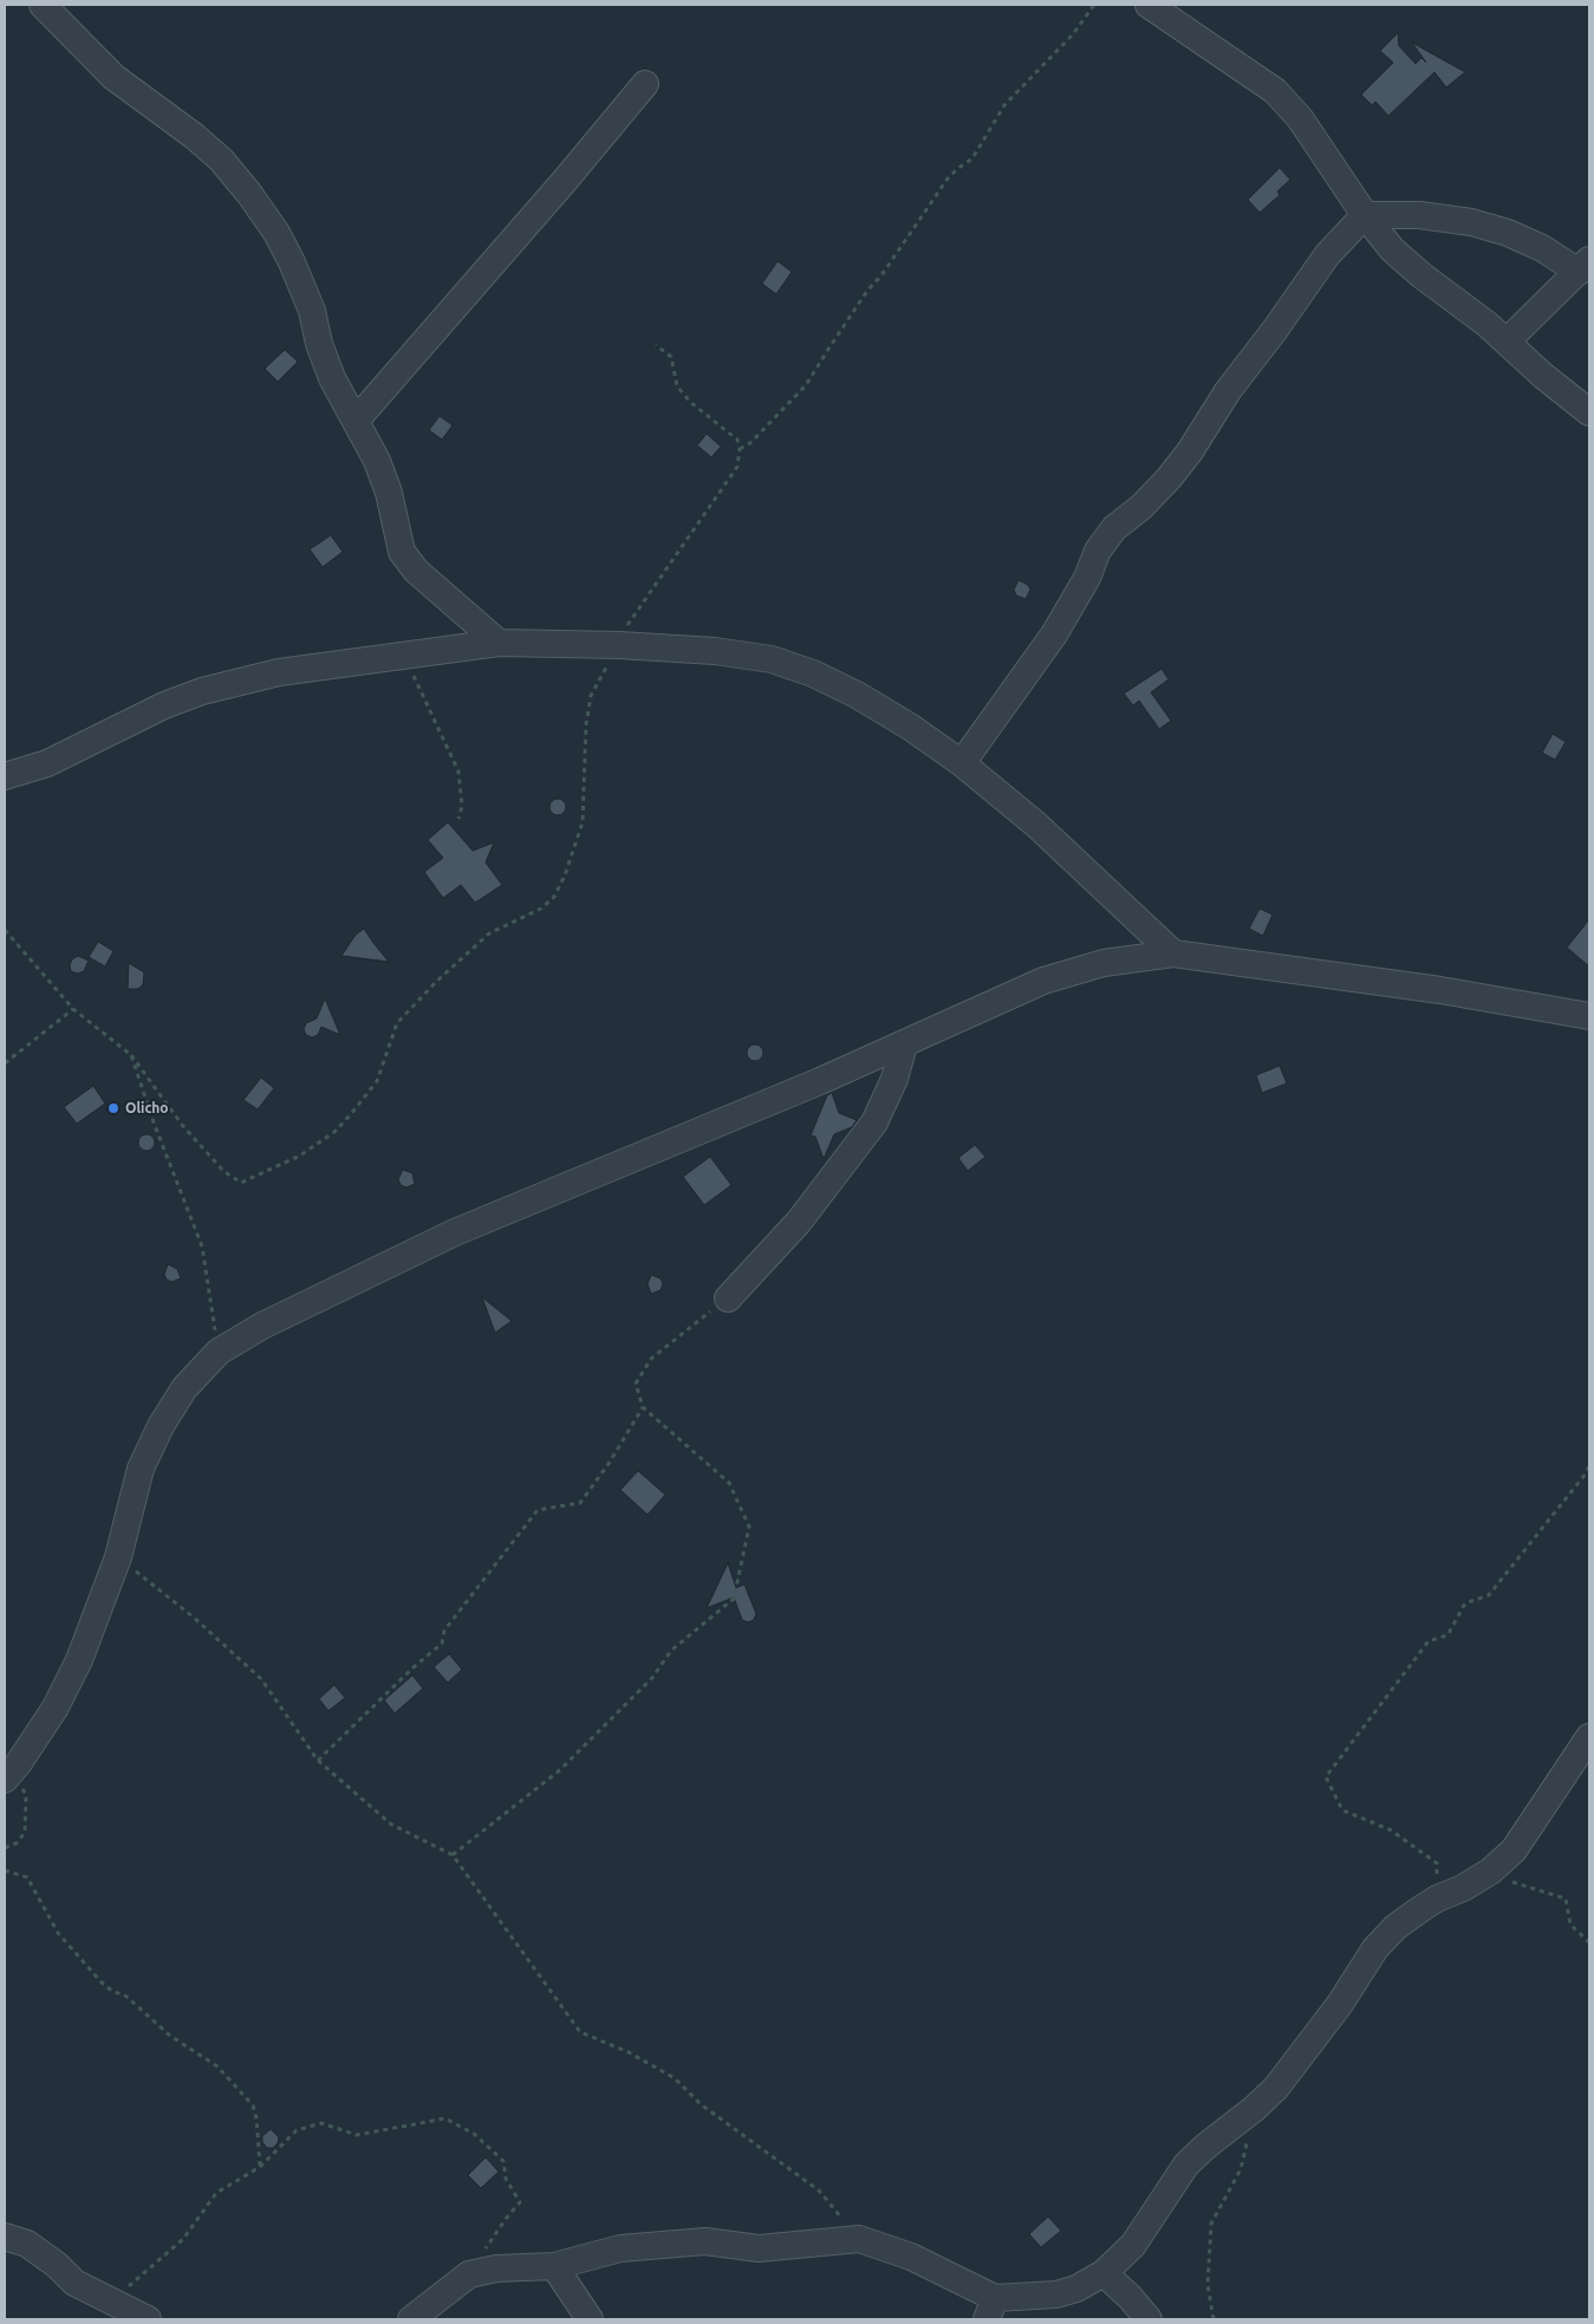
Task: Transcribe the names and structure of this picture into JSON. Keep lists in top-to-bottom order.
{
  "places": ["Olicho"]
}
